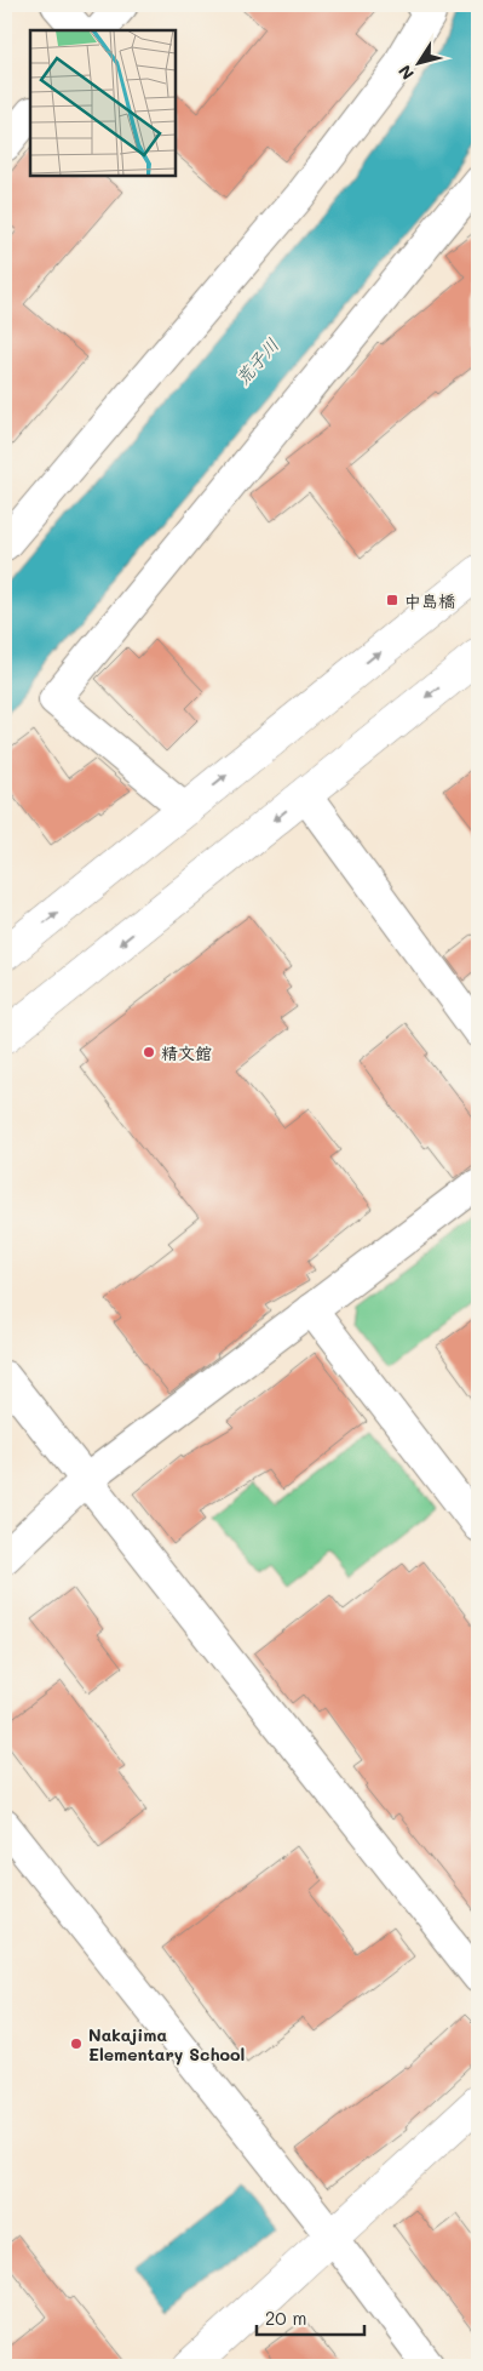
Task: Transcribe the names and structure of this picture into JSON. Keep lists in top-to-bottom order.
{
  "water": ["荒子川"],
  "places": {
    "transit": ["中島橋"],
    "other": ["精文館", "Nakajima Elementary School"]
  },
  "scale_bar": "20 m",
  "north": "bottom left"
}
